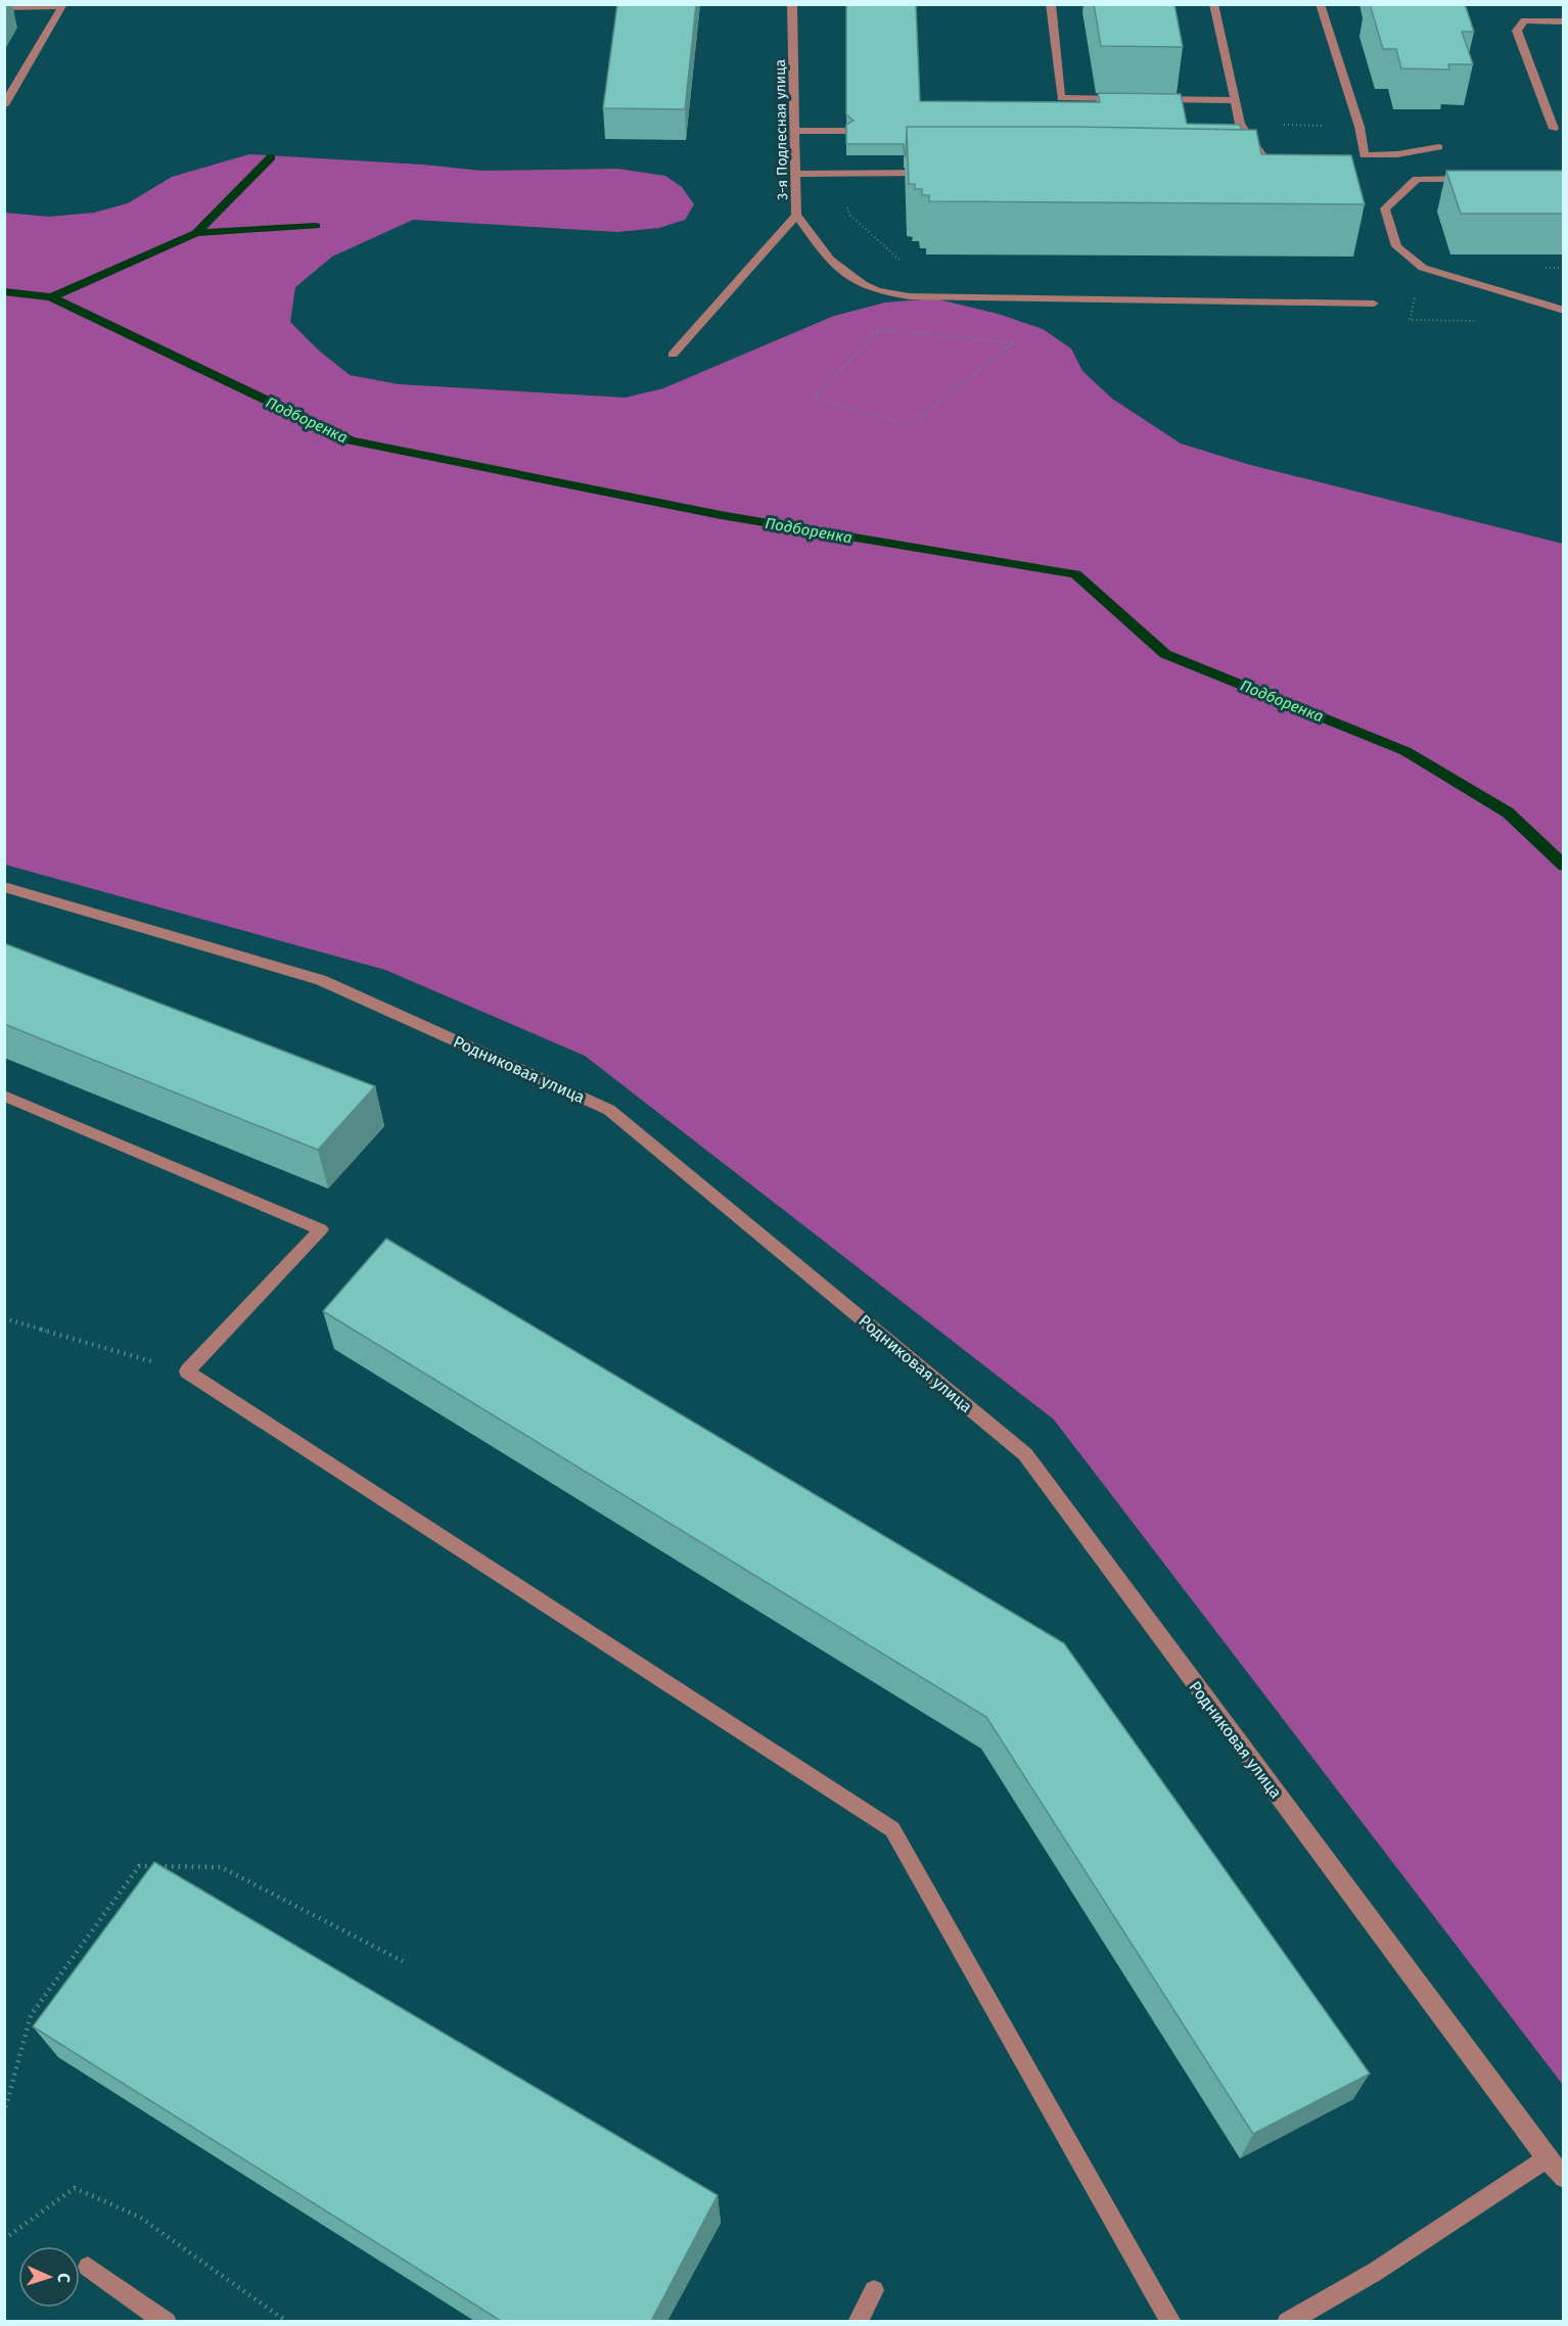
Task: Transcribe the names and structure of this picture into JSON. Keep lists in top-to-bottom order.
{
  "streets": {
    "street": ["3-я Подлесная улица", "Родниковая улица"]
  },
  "water": ["Подборенка"],
  "north": "right"
}
